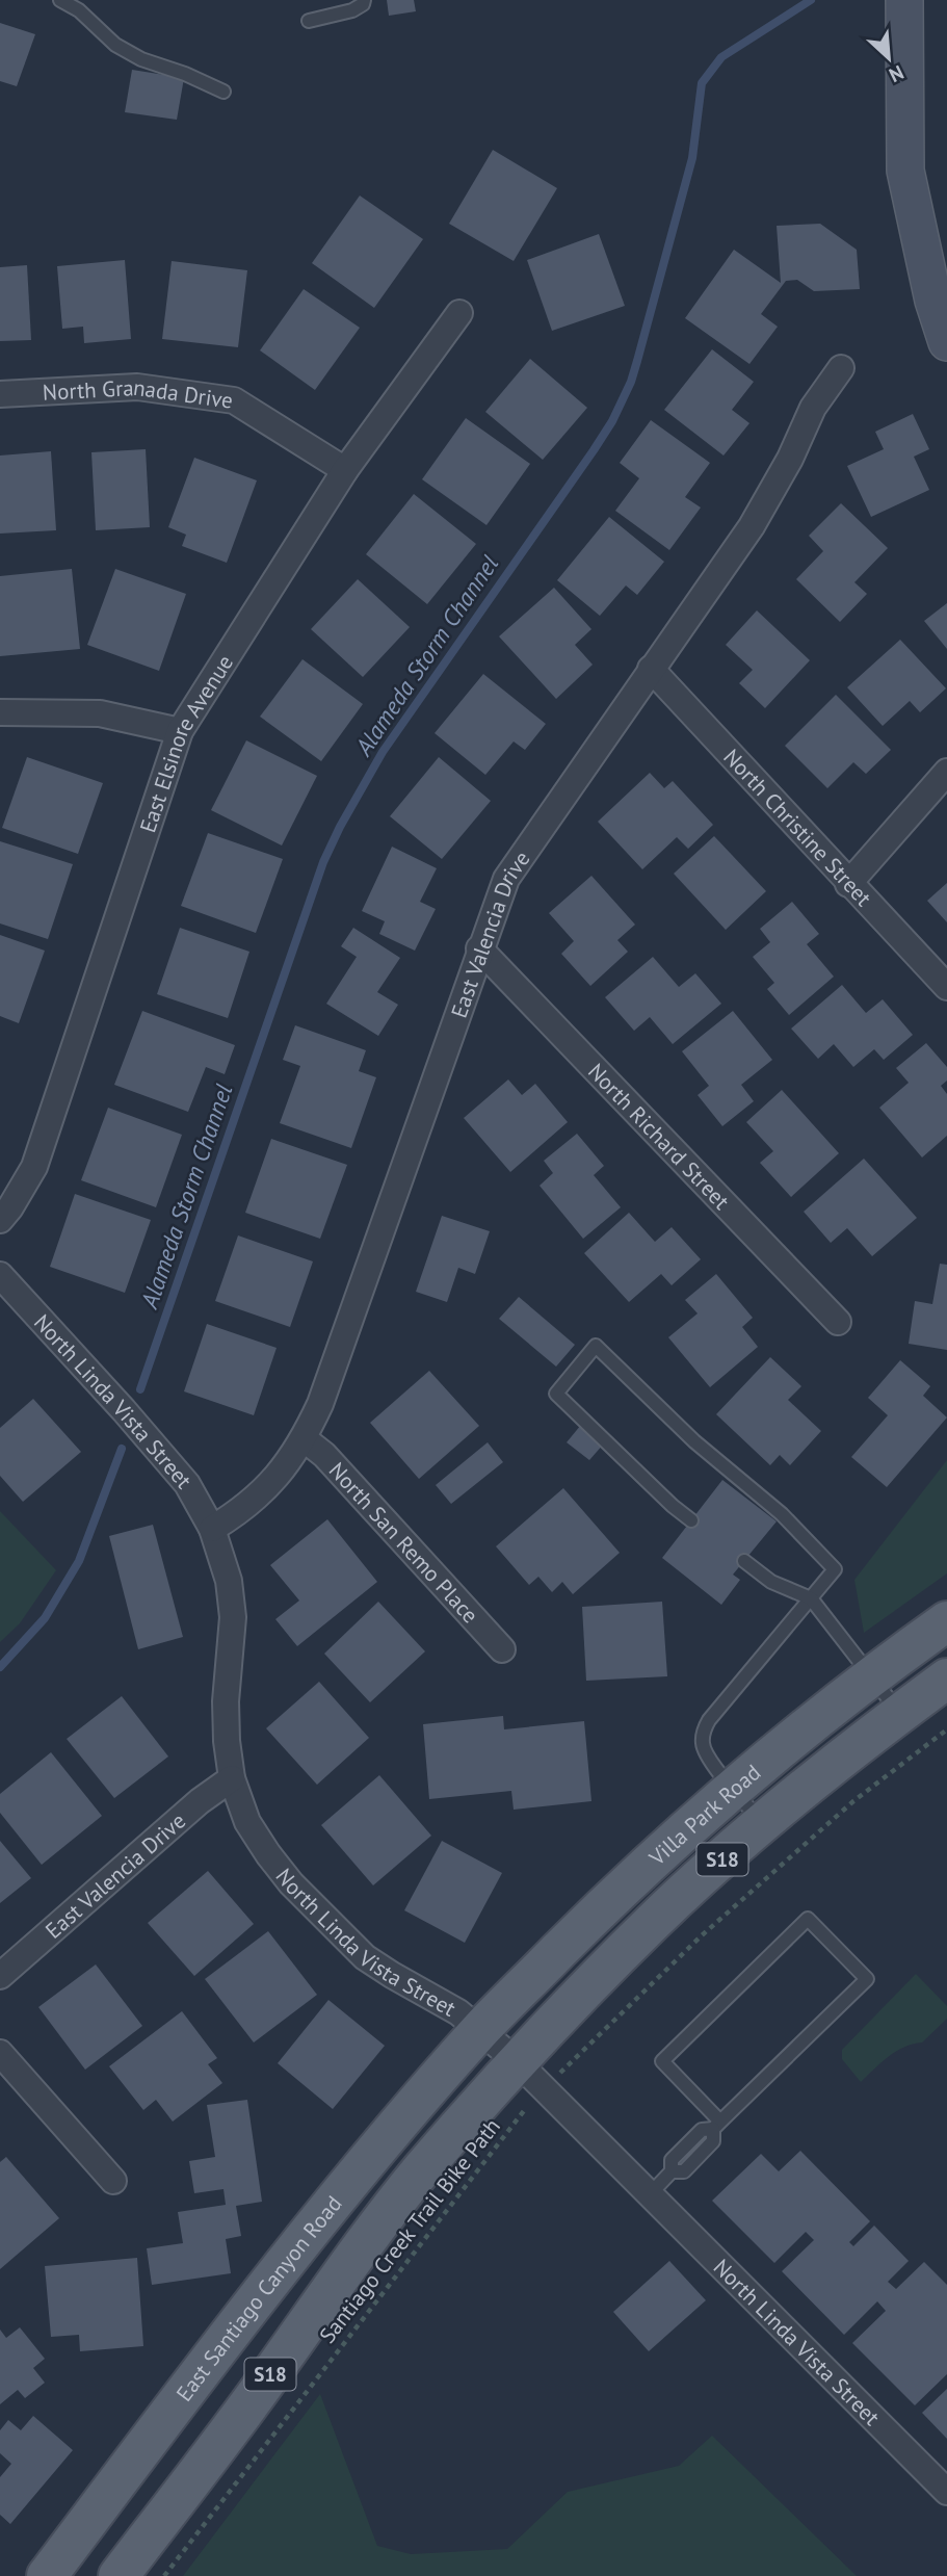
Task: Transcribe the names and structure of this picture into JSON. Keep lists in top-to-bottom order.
{
  "streets": {
    "main road": ["Villa Park Road", "S18", "East Santiago Canyon Road"],
    "street": [
      "North Granada Drive",
      "East Elsinore Avenue",
      "North Christine Street",
      "East Valencia Drive",
      "North Richard Street",
      "North Linda Vista Street",
      "North San Remo Place"
    ],
    "path": ["Santiago Creek Trail Bike Path"]
  },
  "crossings": [
    ["North Granada Drive", "East Elsinore Avenue"],
    ["North Christine Street", "East Valencia Drive"],
    ["East Valencia Drive", "North Richard Street"],
    ["East Valencia Drive", "North Linda Vista Street"],
    ["East Valencia Drive", "North San Remo Place"],
    ["North Linda Vista Street", "Villa Park Road"],
    ["North Linda Vista Street", "S18"],
    ["North Linda Vista Street", "East Santiago Canyon Road"],
    ["Villa Park Road", "S18"],
    ["Villa Park Road", "East Santiago Canyon Road"]
  ],
  "water": ["Alameda Storm Channel"],
  "north": "bottom right"
}
